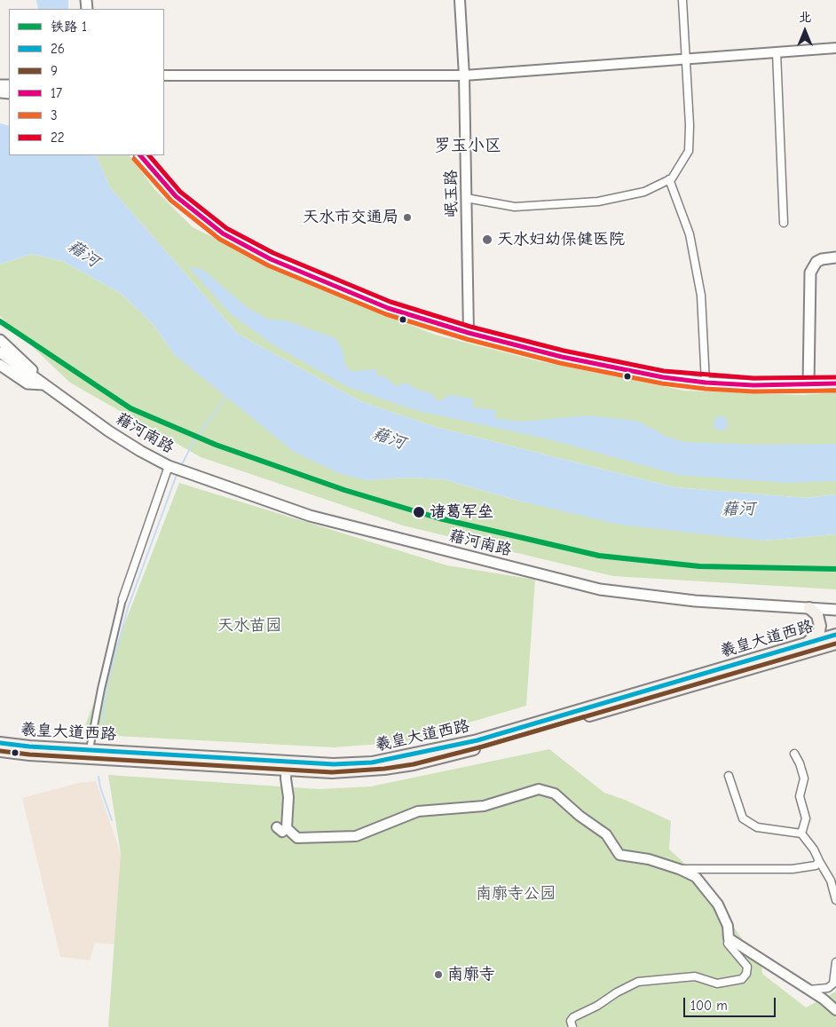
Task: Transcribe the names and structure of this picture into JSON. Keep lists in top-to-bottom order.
{
  "streets": {
    "main road": ["藉河南路", "羲皇大道西路"],
    "street": ["岷玉路"]
  },
  "districts": ["罗玉小区"],
  "water": ["藉河"],
  "parks": ["天水苗园", "南廓寺公园"],
  "places": [
    "天水市交通局",
    "天水妇幼保健医院",
    "诸葛军垒",
    "南廓寺"
  ],
  "lines": [
    "transit line 17",
    "transit line 22",
    "transit line 3",
    "rail line 1",
    "transit line 26",
    "transit line 9"
  ],
  "legend": [
    "铁路 1",
    "26",
    "9",
    "17",
    "3",
    "22"
  ],
  "scale_bar": "100 m",
  "north": "top"
}
